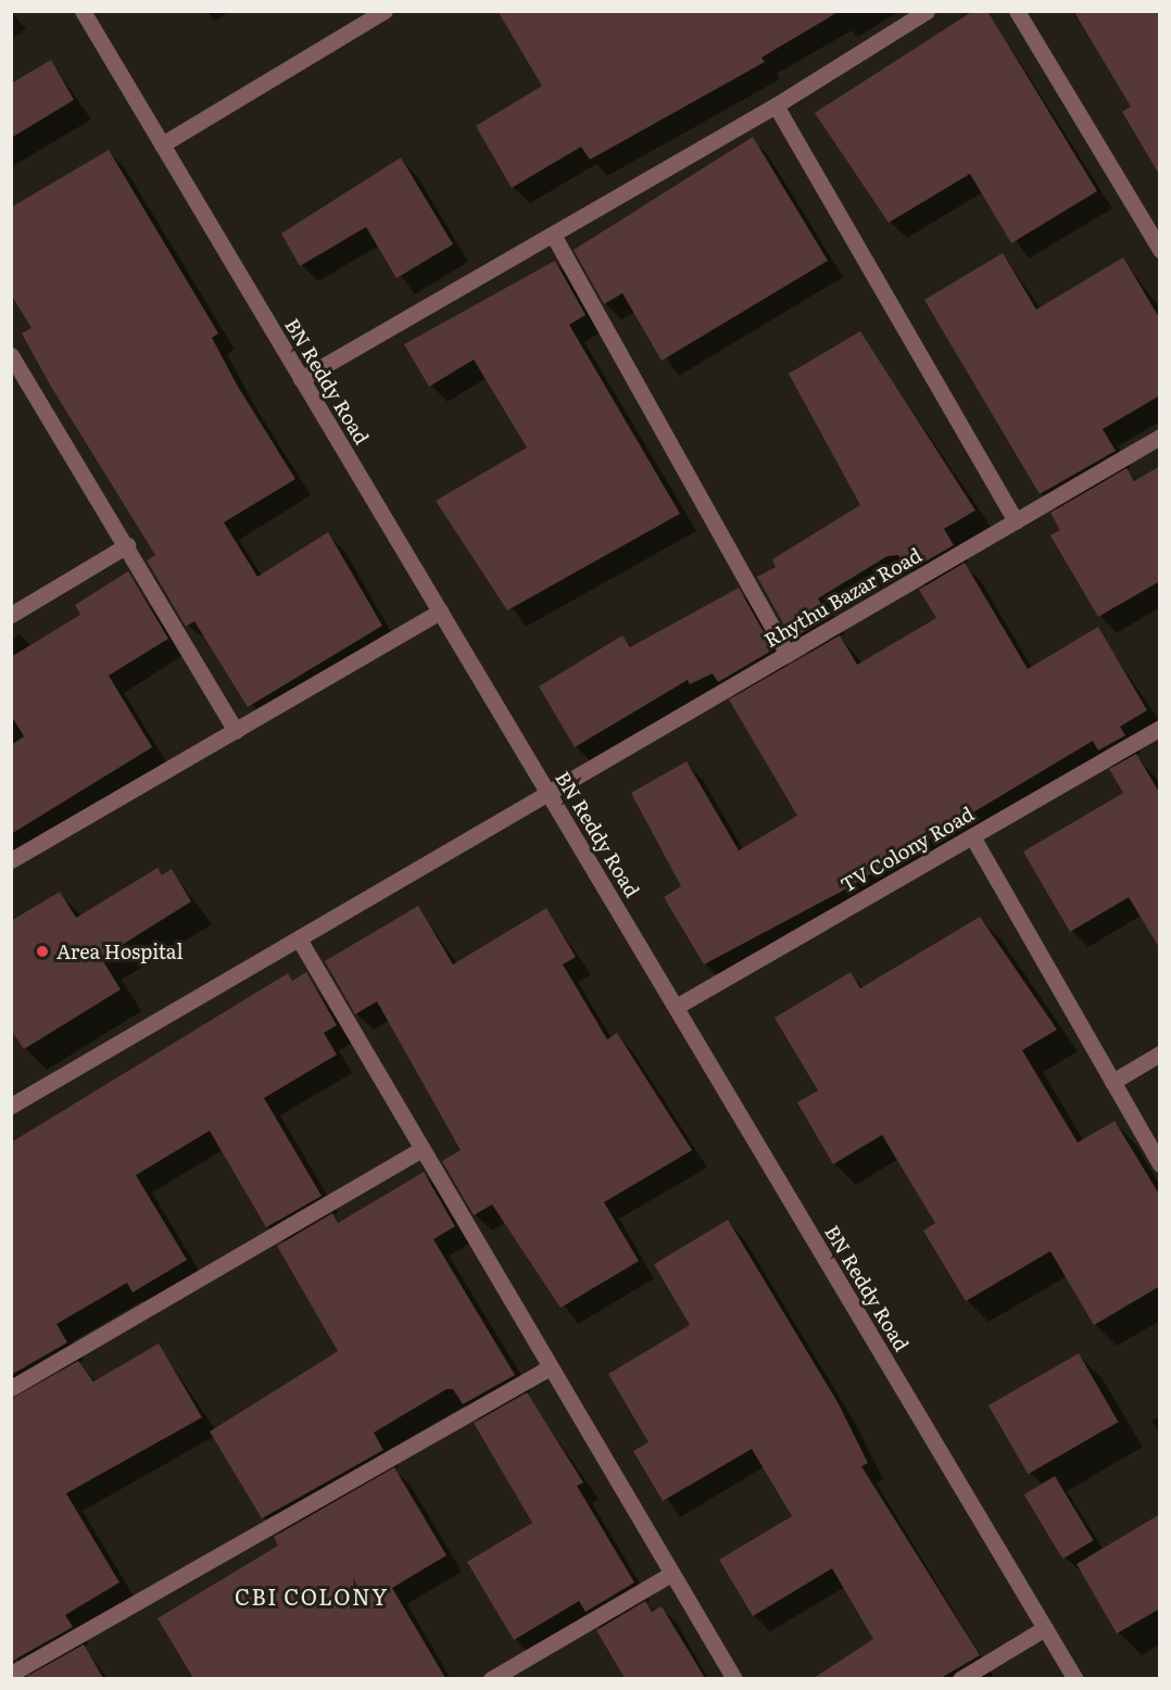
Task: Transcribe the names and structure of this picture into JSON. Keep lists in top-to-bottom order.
{
  "streets": {
    "street": ["BN Reddy Road", "Rhythu Bazar Road", "TV Colony Road"]
  },
  "crossings": [
    ["BN Reddy Road", "Rhythu Bazar Road"],
    ["BN Reddy Road", "TV Colony Road"]
  ],
  "districts": ["CBI COLONY"],
  "places": ["Area Hospital"]
}
